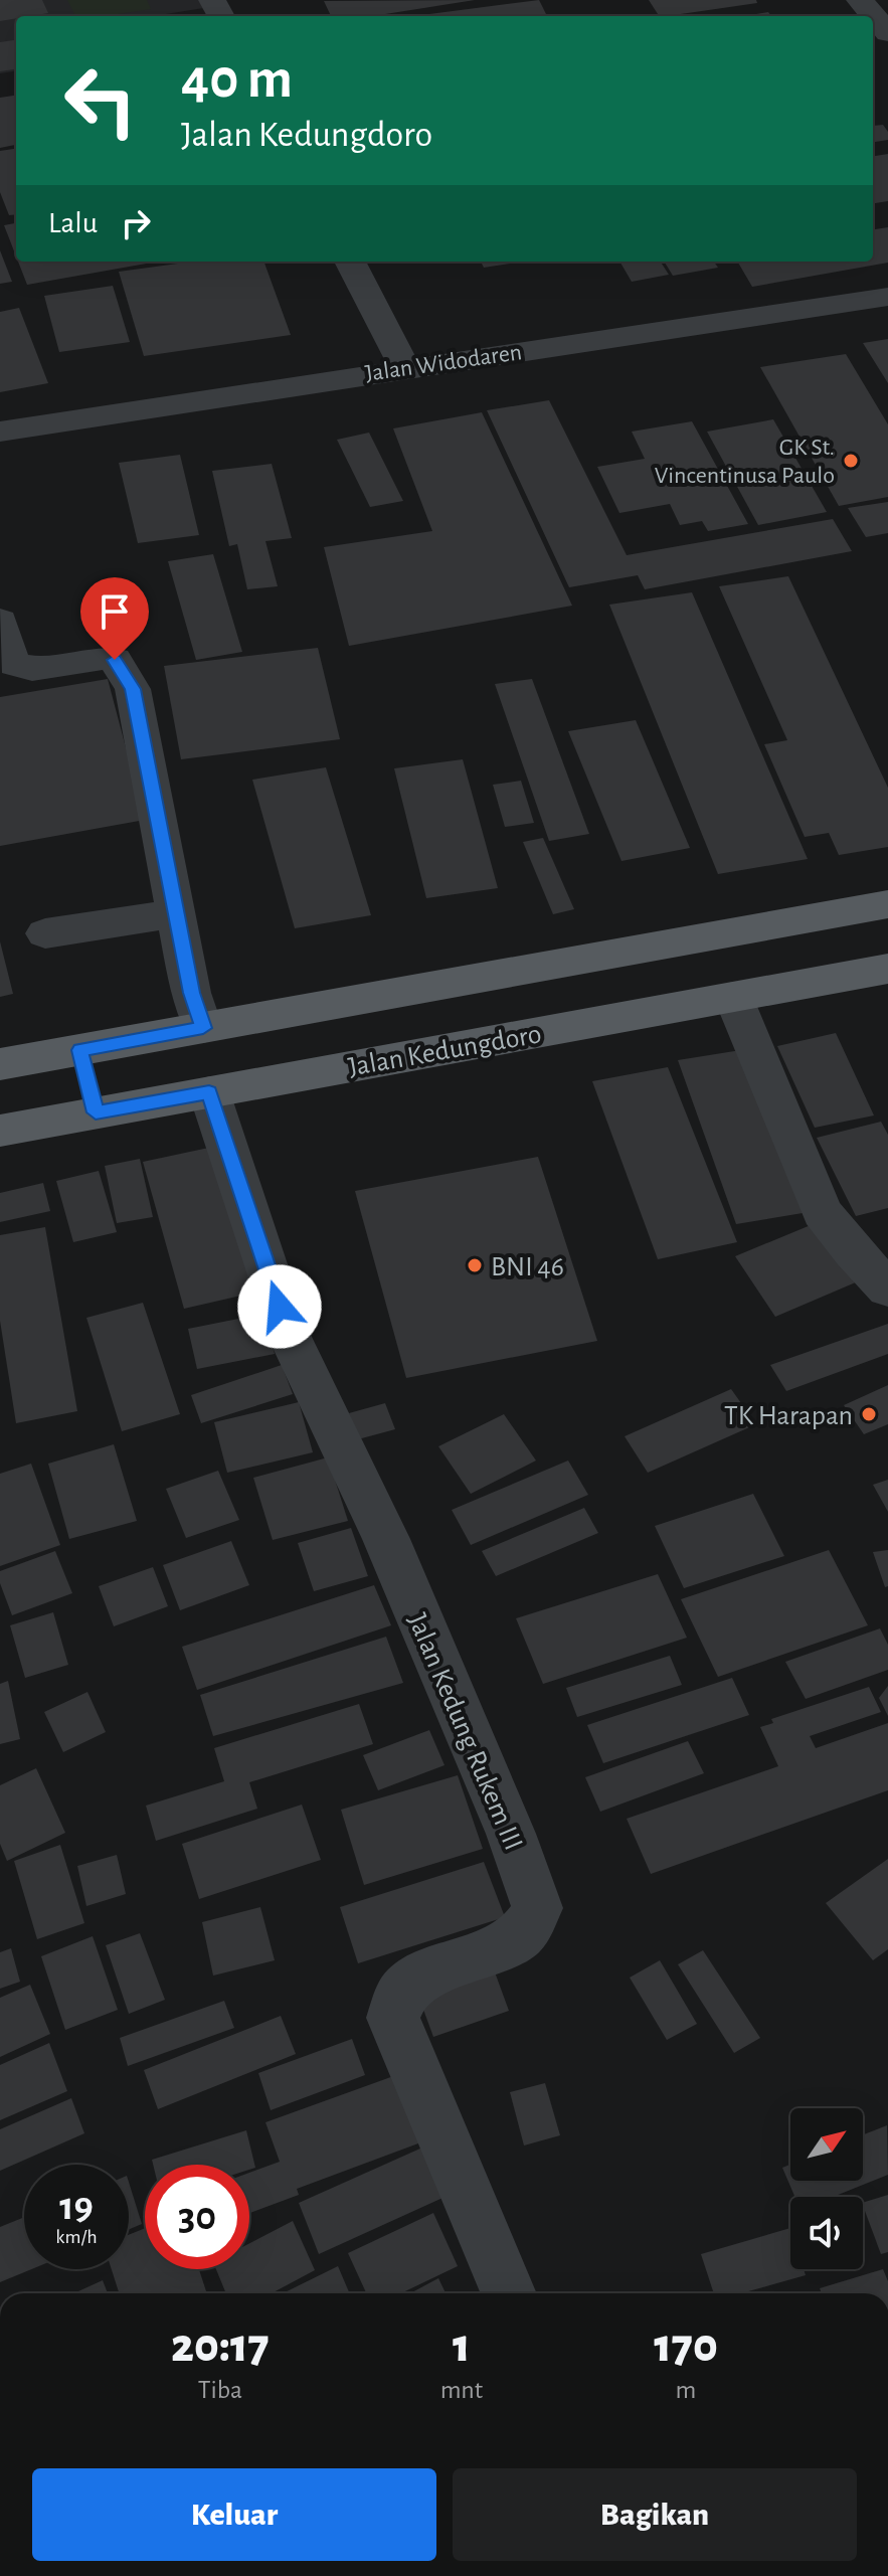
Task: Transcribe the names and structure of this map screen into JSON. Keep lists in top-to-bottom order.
{
  "streets": {
    "main road": ["Jalan Kedungdoro"],
    "street": ["Jalan Widodaren", "Jalan Kedung Rukem III"]
  },
  "crossings": [
    ["Jalan Kedungdoro", "Jalan Kedung Rukem III"]
  ],
  "places": ["GK St. Vincentinusa Paulo", "BNI 46", "TK Harapan"],
  "north": "top right",
  "page": {
    "turn": ["40 m", "Jalan Kedungdoro"],
    "then": "Lalu",
    "speed": "19 km/h",
    "limit": "30",
    "eta": [
      "20:17",
      "Tiba",
      "1",
      "mnt",
      "170",
      "m"
    ],
    "buttons": ["Keluar", "Bagikan"]
  }
}
